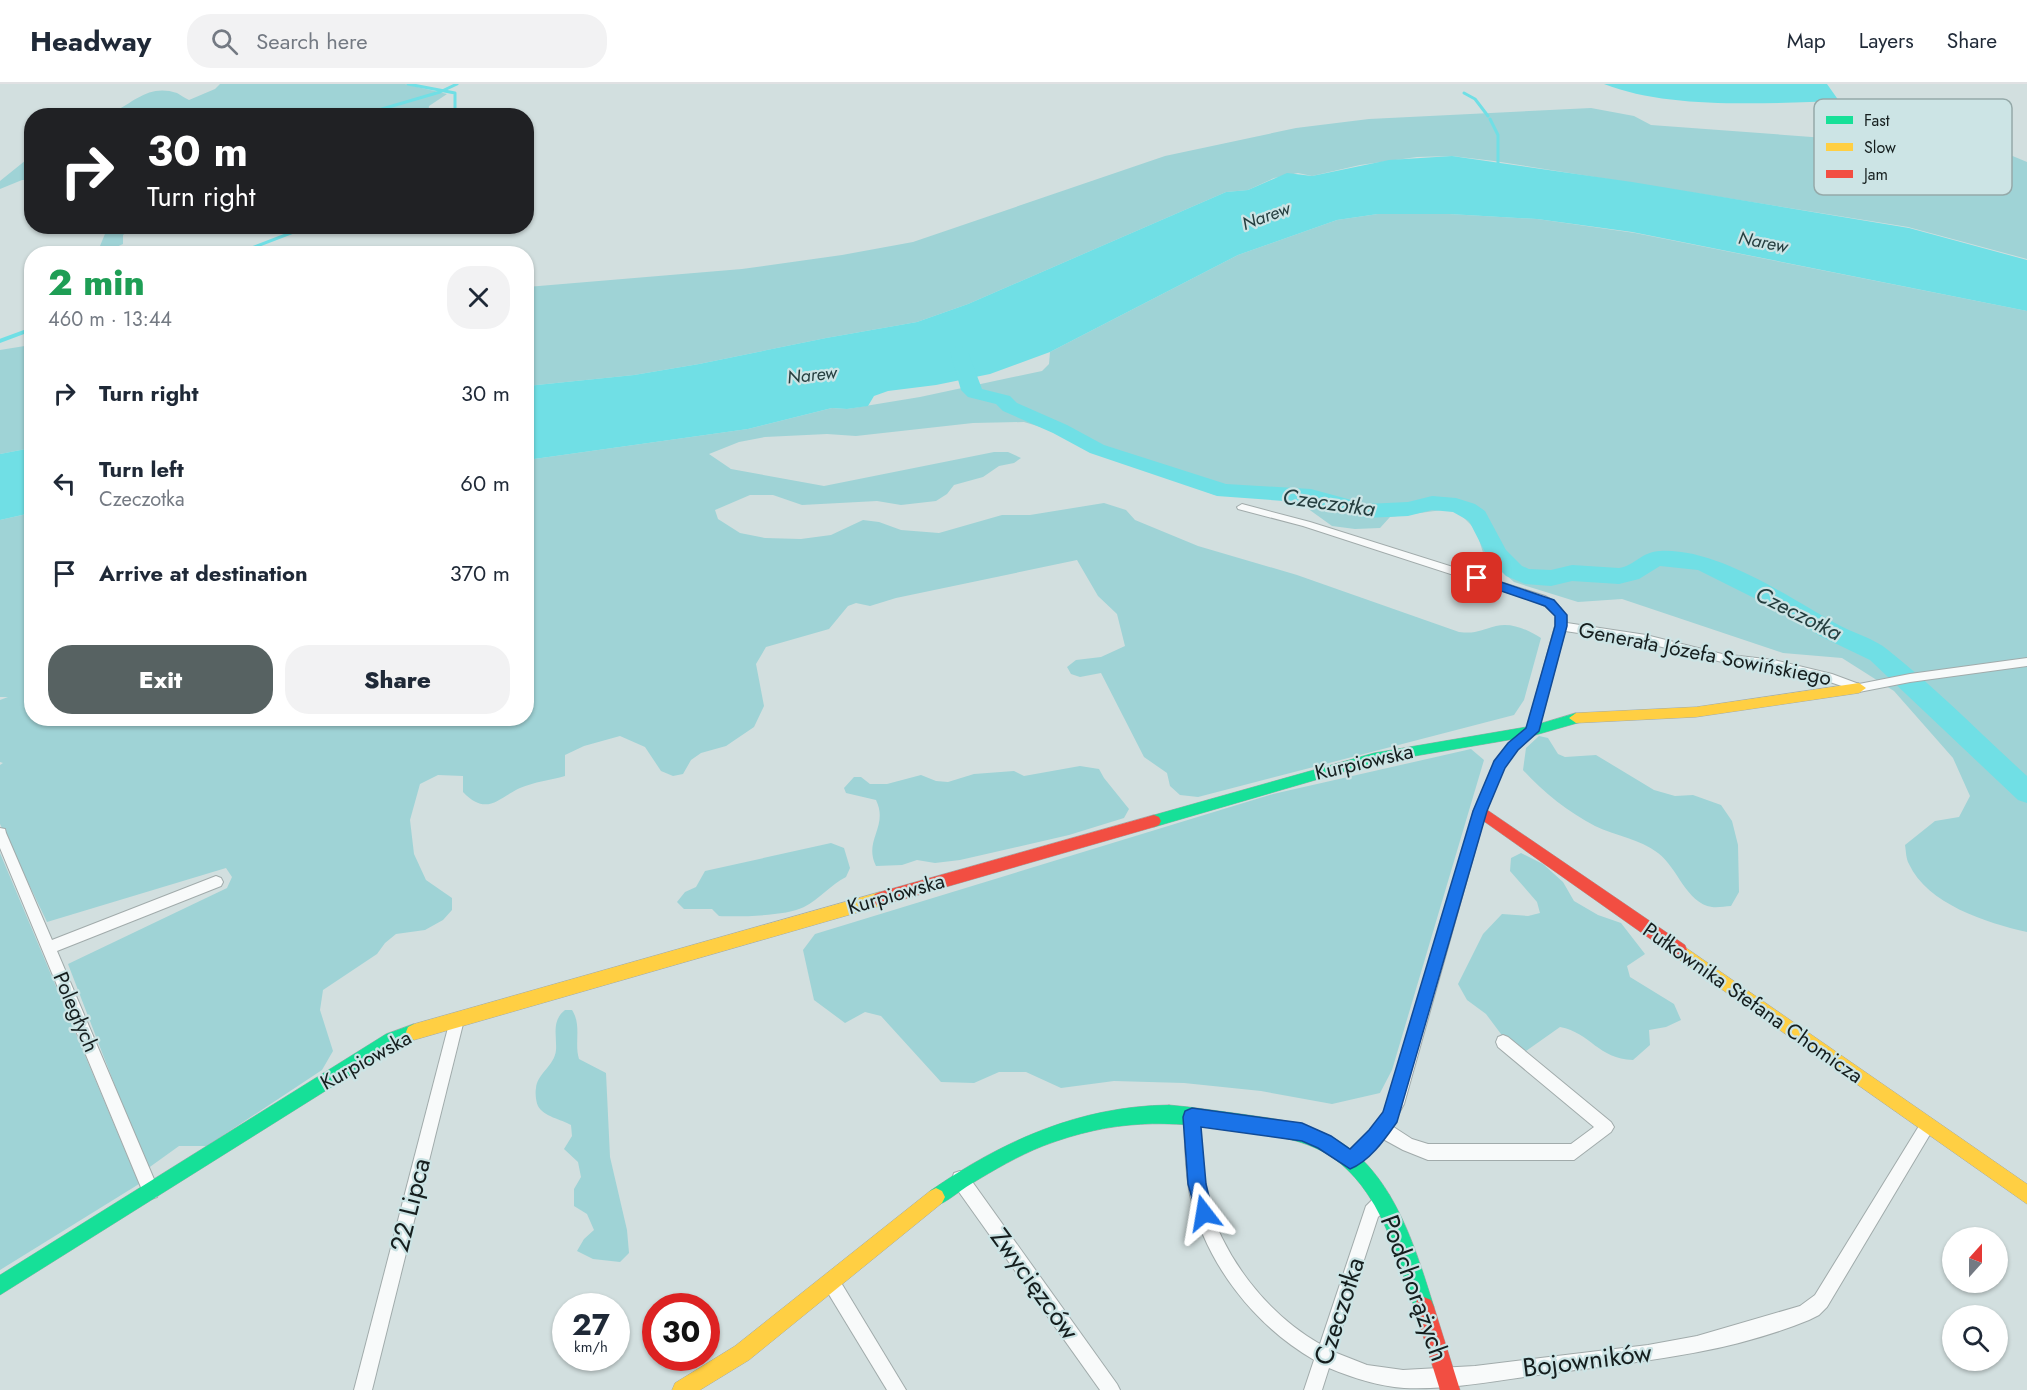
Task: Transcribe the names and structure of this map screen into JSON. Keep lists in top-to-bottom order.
{
  "streets": {
    "street": [
      "Generała Józefa Sowińskiego",
      "Kurpiowska",
      "Pułkownika Stefana Chomicza",
      "Poległych",
      "22 Lipca",
      "Zwycięzców",
      "Podchorążych",
      "Czeczotka",
      "Bojowników"
    ]
  },
  "crossings": [
    ["Generała Józefa Sowińskiego", "Kurpiowska"],
    ["Kurpiowska", "Poległych"],
    ["Kurpiowska", "22 Lipca"],
    ["Pułkownika Stefana Chomicza", "Bojowników"],
    ["Zwycięzców", "Podchorążych"],
    ["Podchorążych", "Czeczotka"],
    ["Podchorążych", "Bojowników"],
    ["Czeczotka", "Bojowników"]
  ],
  "water": ["Narew", "Czeczotka"],
  "legend": ["Fast", "Slow", "Jam"],
  "north": "top",
  "page": {
    "header": "Headway",
    "search": "Search here",
    "nav": ["Map", "Layers", "Share"],
    "turn": ["30 m", "Turn right"],
    "heading": ["2 min", "460 m · 13:44"],
    "list": [
      {
        "name": "Turn right",
        "value": "30 m"
      },
      {
        "name": "Turn left",
        "note": "Czeczotka",
        "value": "60 m"
      },
      {
        "name": "Arrive at destination",
        "value": "370 m"
      }
    ],
    "buttons": ["Exit", "Share"],
    "speed": "27 km/h",
    "limit": "30"
  }
}
